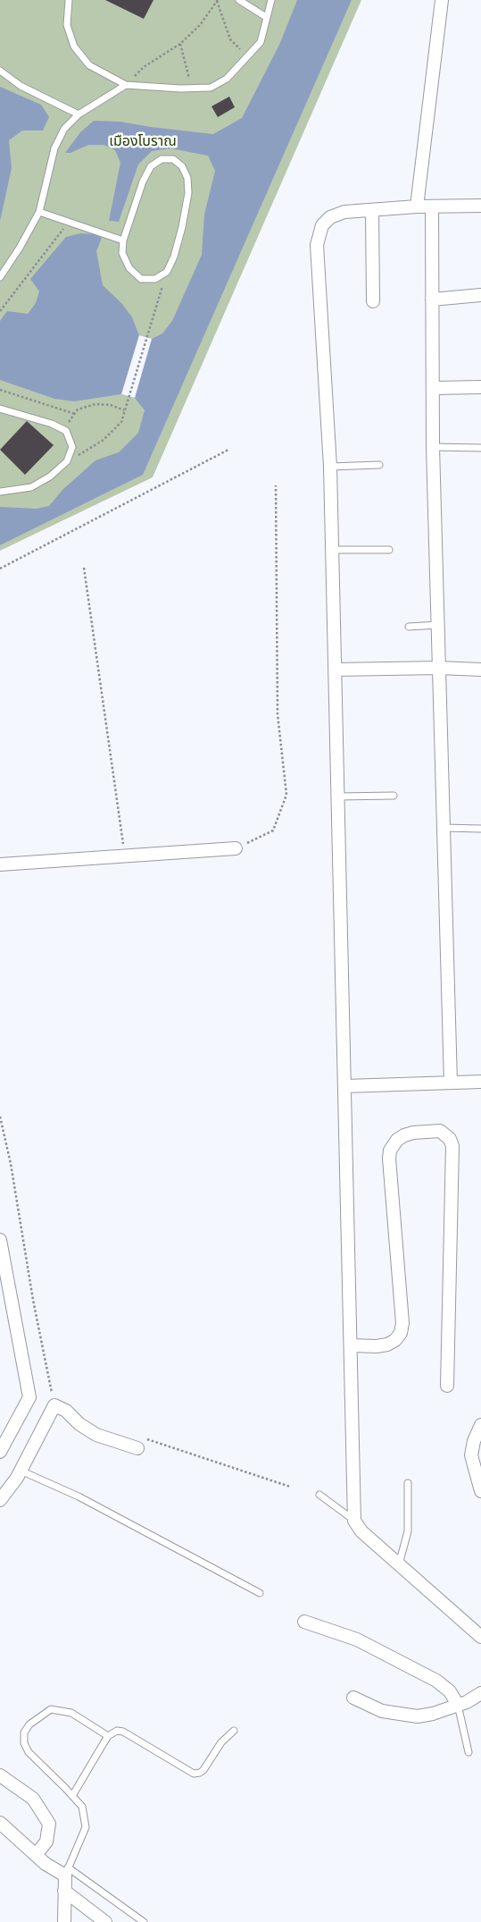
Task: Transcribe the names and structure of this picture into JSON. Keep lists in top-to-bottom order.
{
  "parks": ["เมืองโบราณ"]
}
